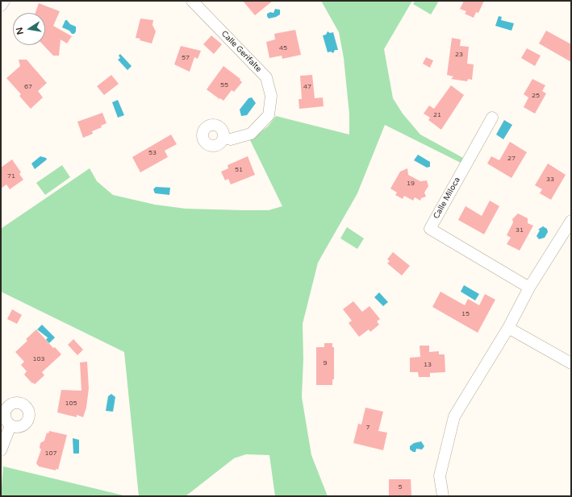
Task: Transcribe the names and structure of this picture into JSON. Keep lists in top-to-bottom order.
{
  "streets": {
    "street": ["Calle Gerifalte", "Calle Miloca"]
  },
  "house_numbers": [
    "45",
    "23",
    "57",
    "55",
    "67",
    "47",
    "25",
    "21",
    "53",
    "27",
    "51",
    "71",
    "33",
    "19",
    "31",
    "15",
    "103",
    "9",
    "13",
    "105",
    "7",
    "107",
    "5"
  ],
  "north": "left"
}
